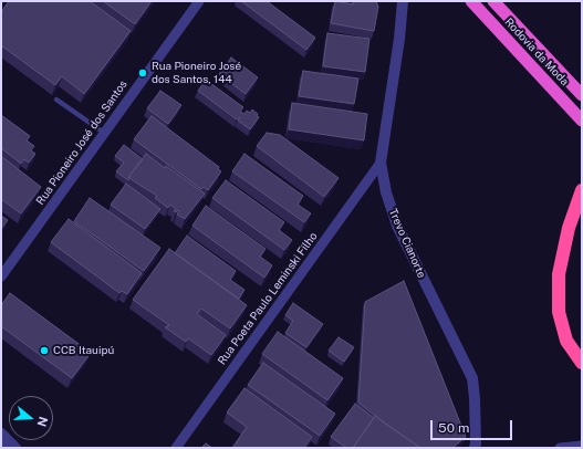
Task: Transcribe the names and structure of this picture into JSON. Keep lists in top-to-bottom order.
{
  "streets": {
    "highway": ["Rodovia da Moda"],
    "street": ["Rua Pioneiro José dos Santos", "Trevo Cianorte", "Rua Poeta Paulo Leminski Filho"]
  },
  "crossings": [
    ["Trevo Cianorte", "Rua Poeta Paulo Leminski Filho"]
  ],
  "places": ["Rua Pioneiro José dos Santos, 144", "CCB Itauipú"],
  "scale_bar": "50 m",
  "north": "right"
}
